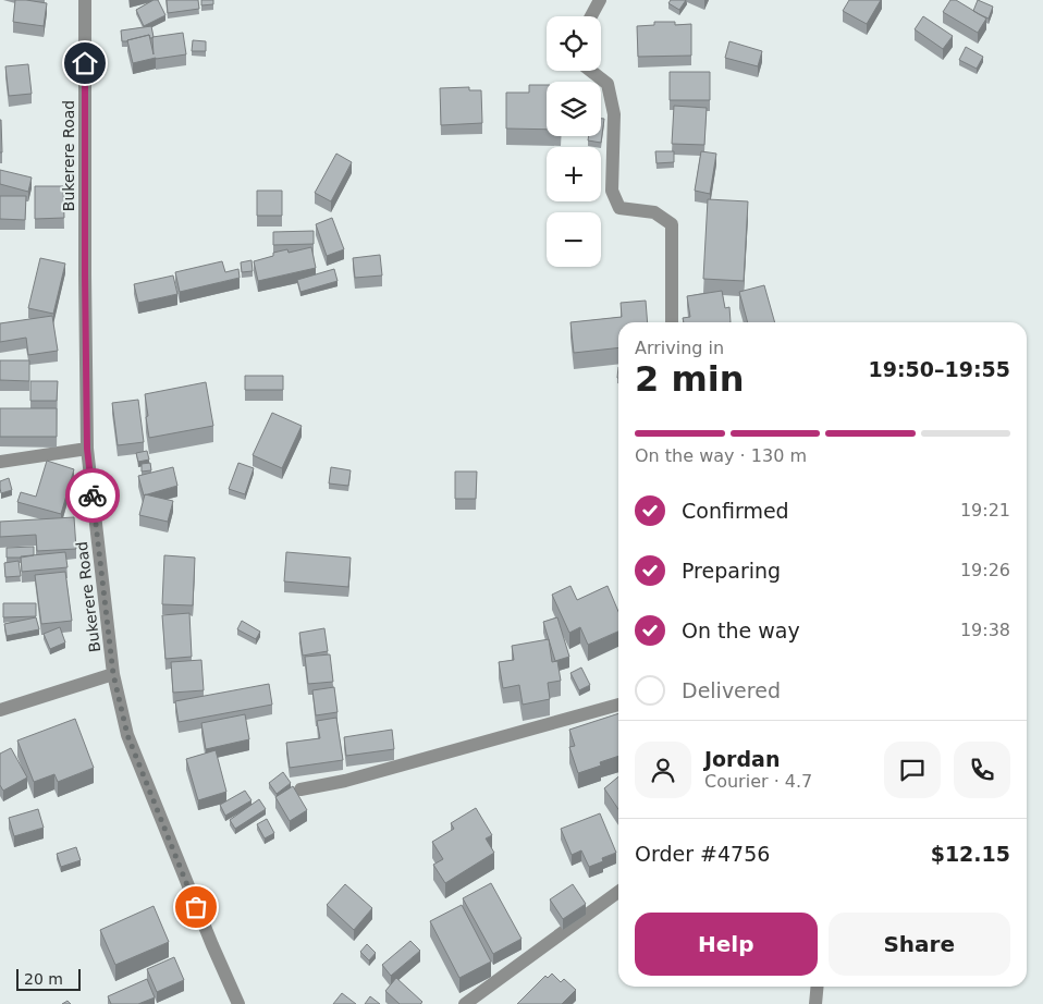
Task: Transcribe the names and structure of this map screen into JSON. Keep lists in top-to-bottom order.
{
  "streets": {
    "street": ["Bukerere Road"]
  },
  "scale_bar": "20 m",
  "page": {
    "map_buttons": ["+", "−"],
    "heading": ["2 min", "Arriving in", "19:50–19:55"],
    "panel": [
      "Jordan",
      "Courier · 4.7",
      "Order #4756",
      "$12.15"
    ],
    "bar": "On the way · 130 m",
    "list": [
      ["Confirmed", "19:21"],
      ["Preparing", "19:26"],
      ["On the way", "19:38"],
      "Delivered"
    ],
    "buttons": ["Help", "Share"],
    "scale": "20 m"
  }
}
